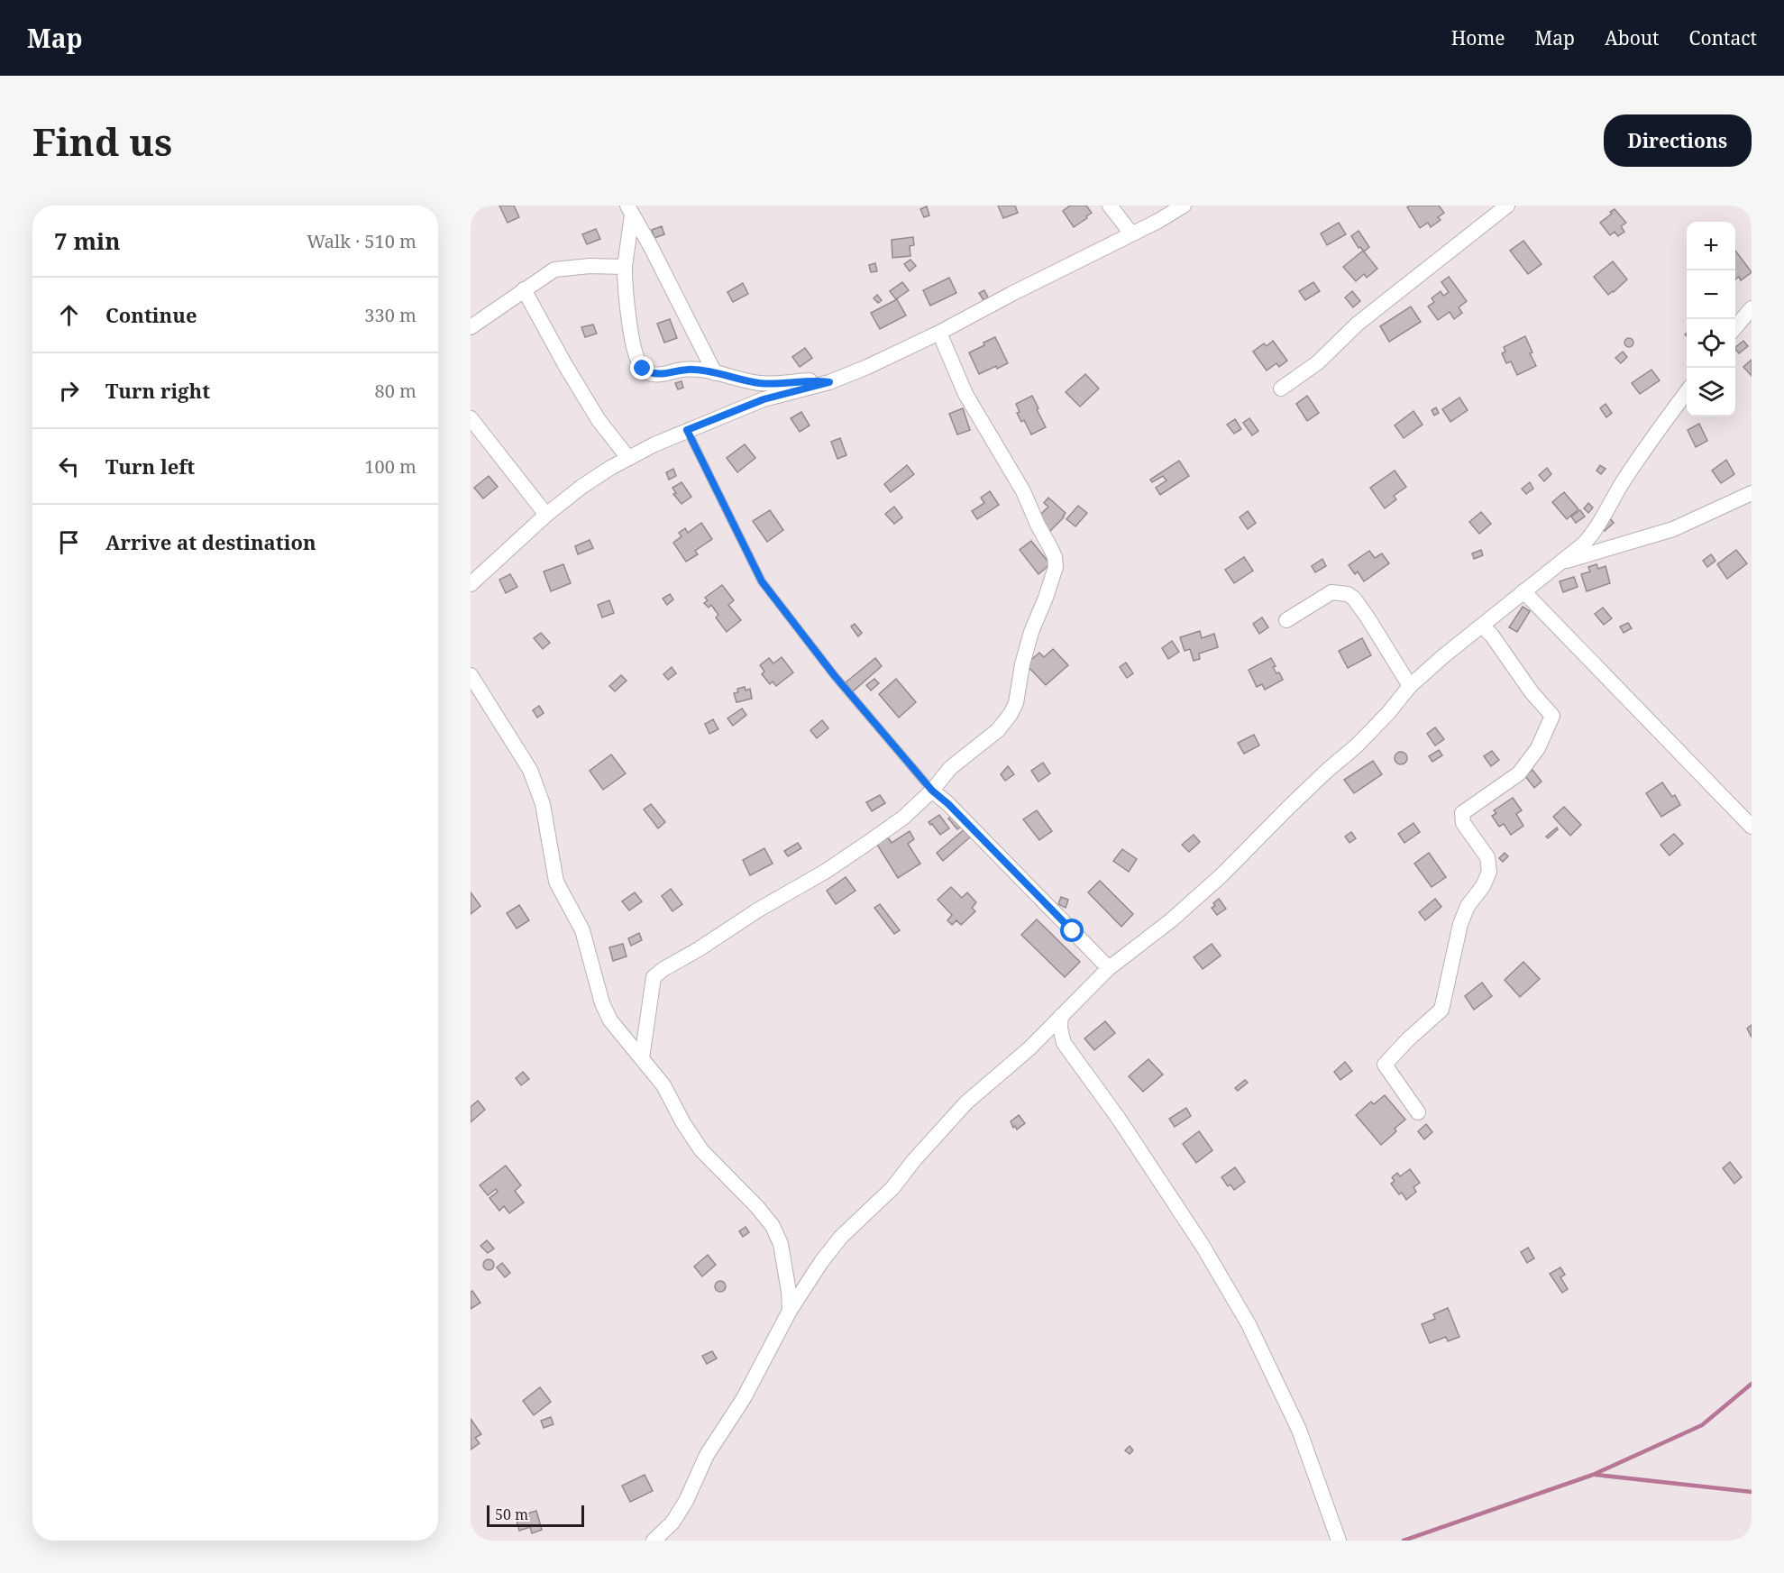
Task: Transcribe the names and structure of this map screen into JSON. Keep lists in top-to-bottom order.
{
  "scale_bar": "50 m",
  "page": {
    "header": "Map",
    "nav": [
      "Home",
      "Map",
      "About",
      "Contact"
    ],
    "buttons": "Directions",
    "title": "Find us",
    "heading": ["7 min", "Walk · 510 m"],
    "map_buttons": ["+", "−"],
    "list": [
      ["Continue", "330 m"],
      ["Turn right", "80 m"],
      ["Turn left", "100 m"],
      "Arrive at destination"
    ],
    "scale": "50 m"
  }
}
